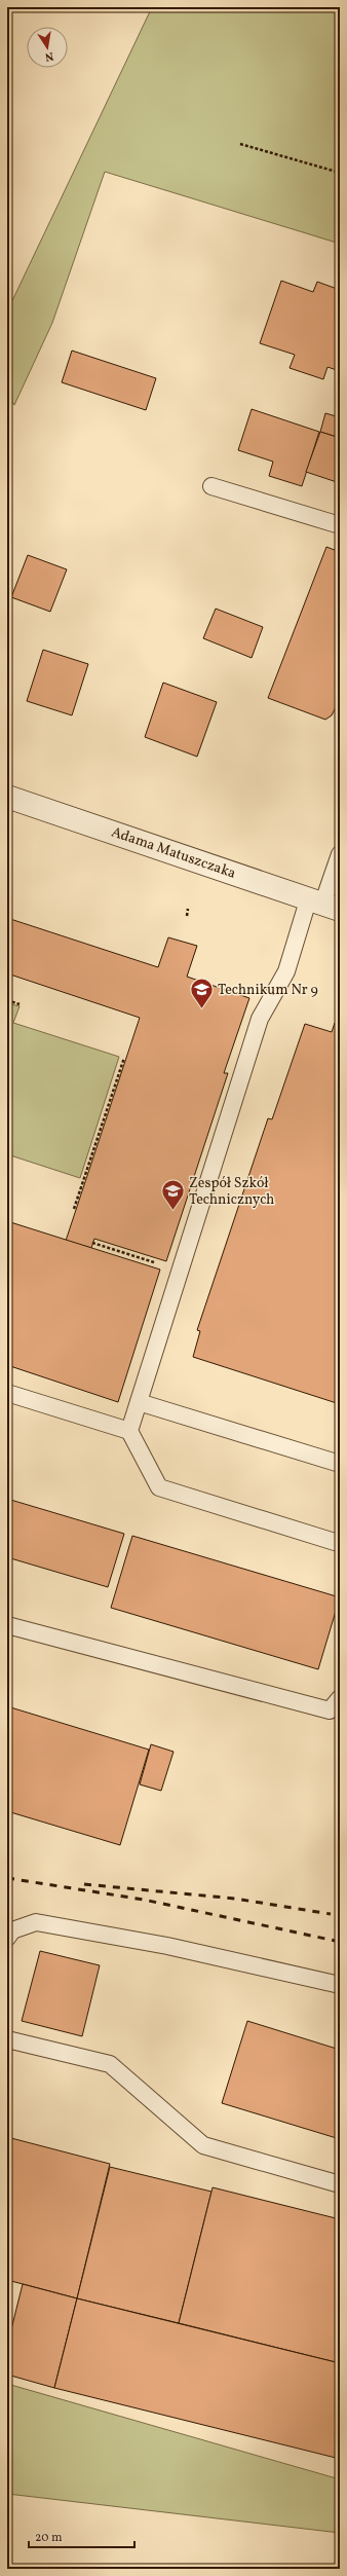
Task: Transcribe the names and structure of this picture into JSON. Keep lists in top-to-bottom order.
{
  "streets": {
    "street": ["Adama Matuszczaka"]
  },
  "places": {
    "school or university": ["Technikum Nr 9", "Zespół Szkół Technicznych"]
  },
  "scale_bar": "20 m",
  "north": "bottom"
}
